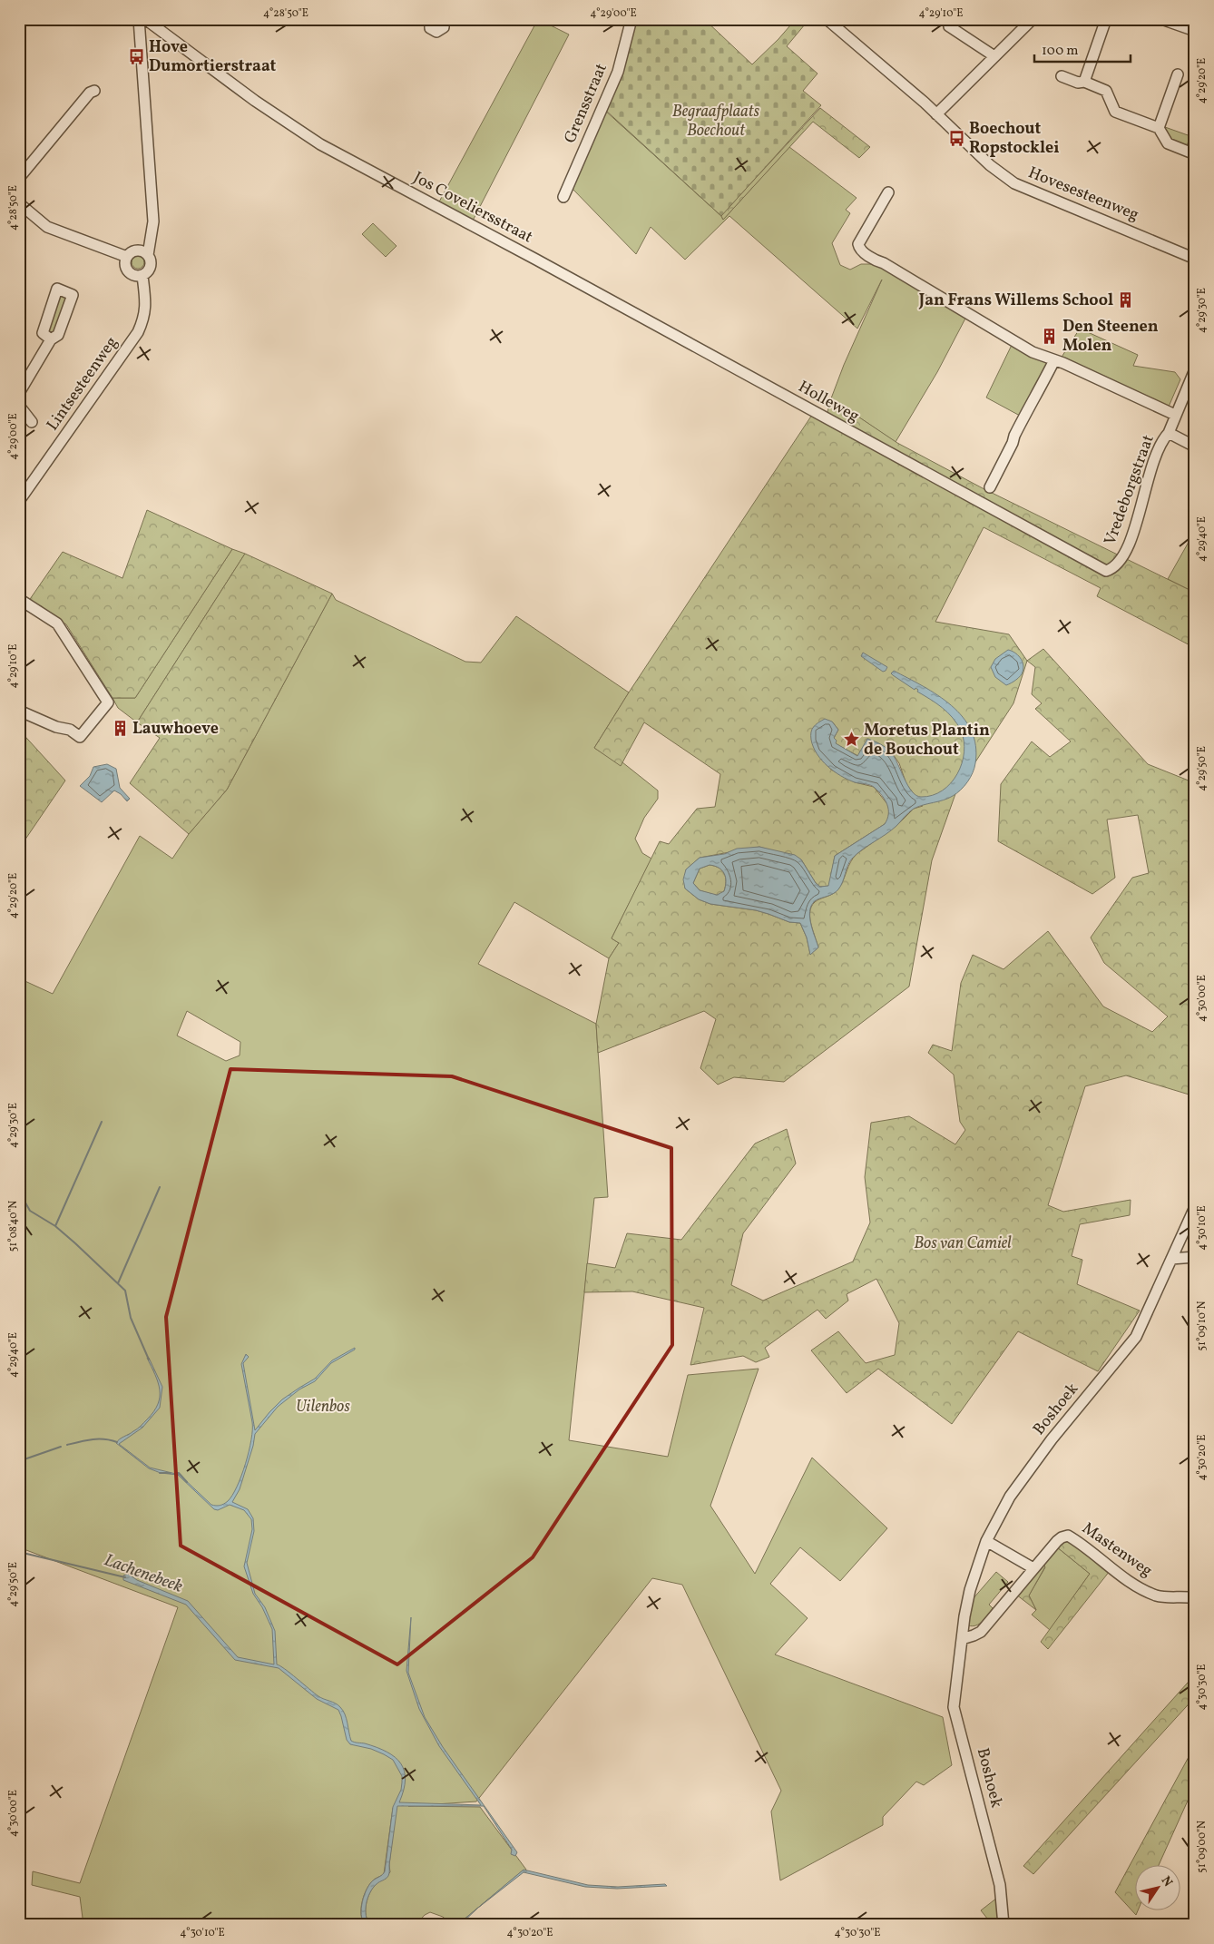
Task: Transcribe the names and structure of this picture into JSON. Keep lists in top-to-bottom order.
{
  "streets": {
    "street": [
      "Grensstraat",
      "Hovesesteenweg",
      "Jos Coveliersstraat",
      "Lintsesteenweg",
      "Holleweg",
      "Vredeborgstraat",
      "Boshoek",
      "Mastenweg"
    ]
  },
  "crossings": [
    ["Jos Coveliersstraat", "Holleweg"],
    ["Holleweg", "Vredeborgstraat"]
  ],
  "water": ["Lachenebeek"],
  "parks": ["Begraafplaats Boechout", "Bos van Camiel", "Uilenbos"],
  "places": {
    "bus stop": ["Hove Dumortierstraat", "Boechout Ropstocklei"],
    "building": ["Jan Frans Willems School", "Den Steenen Molen", "Lauwhoeve"],
    "place": ["Moretus Plantin de Bouchout"]
  },
  "scale_bar": "100 m",
  "north": "top right",
  "coordinates": [
    "4°28'50\"E",
    "4°29'00\"E",
    "4°29'10\"E",
    "4°29'20\"E",
    "4°29'30\"E",
    "4°29'40\"E",
    "4°29'50\"E",
    "4°30'00\"E",
    "51°08'40\"N",
    "4°30'10\"E",
    "51°09'10\"N",
    "4°30'20\"E",
    "4°30'30\"E",
    "51°09'00\"N"
  ]
}
